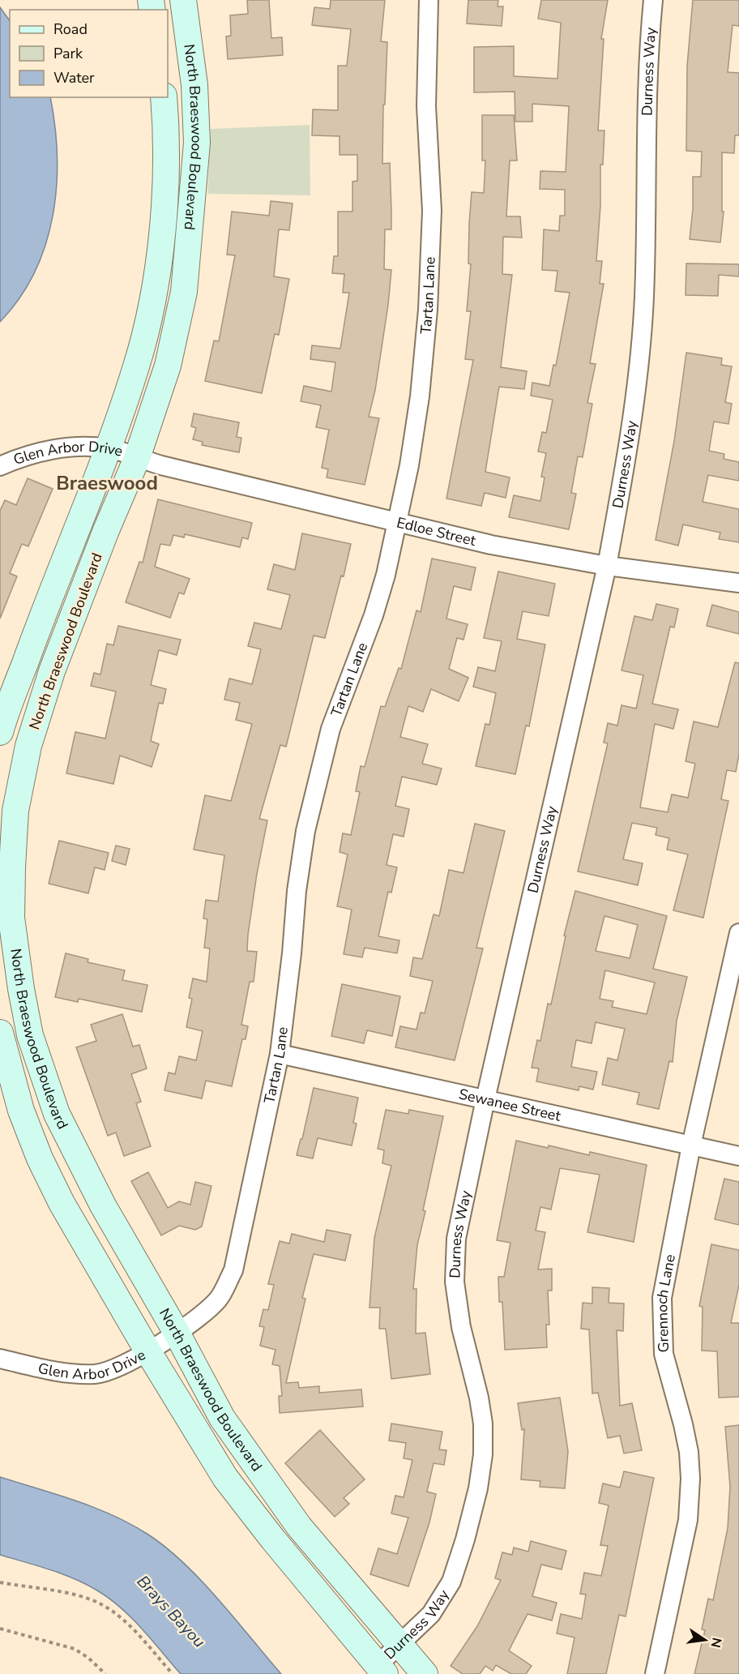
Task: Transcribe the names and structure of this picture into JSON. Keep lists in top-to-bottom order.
{
  "streets": {
    "main road": ["North Braeswood Boulevard"],
    "street": [
      "Durness Way",
      "Tartan Lane",
      "Glen Arbor Drive",
      "Edloe Street",
      "Sewanee Street",
      "Grennoch Lane"
    ]
  },
  "crossings": [
    ["Durness Way", "North Braeswood Boulevard"],
    ["Durness Way", "Edloe Street"],
    ["Durness Way", "Sewanee Street"],
    ["North Braeswood Boulevard", "Tartan Lane"],
    ["North Braeswood Boulevard", "Glen Arbor Drive"],
    ["North Braeswood Boulevard", "Edloe Street"],
    ["Tartan Lane", "Glen Arbor Drive"],
    ["Tartan Lane", "Edloe Street"],
    ["Tartan Lane", "Sewanee Street"],
    ["Glen Arbor Drive", "Edloe Street"],
    ["Sewanee Street", "Grennoch Lane"]
  ],
  "districts": ["Braeswood"],
  "water": ["Brays Bayou"],
  "legend": ["Road", "Park", "Water"],
  "north": "right"
}
